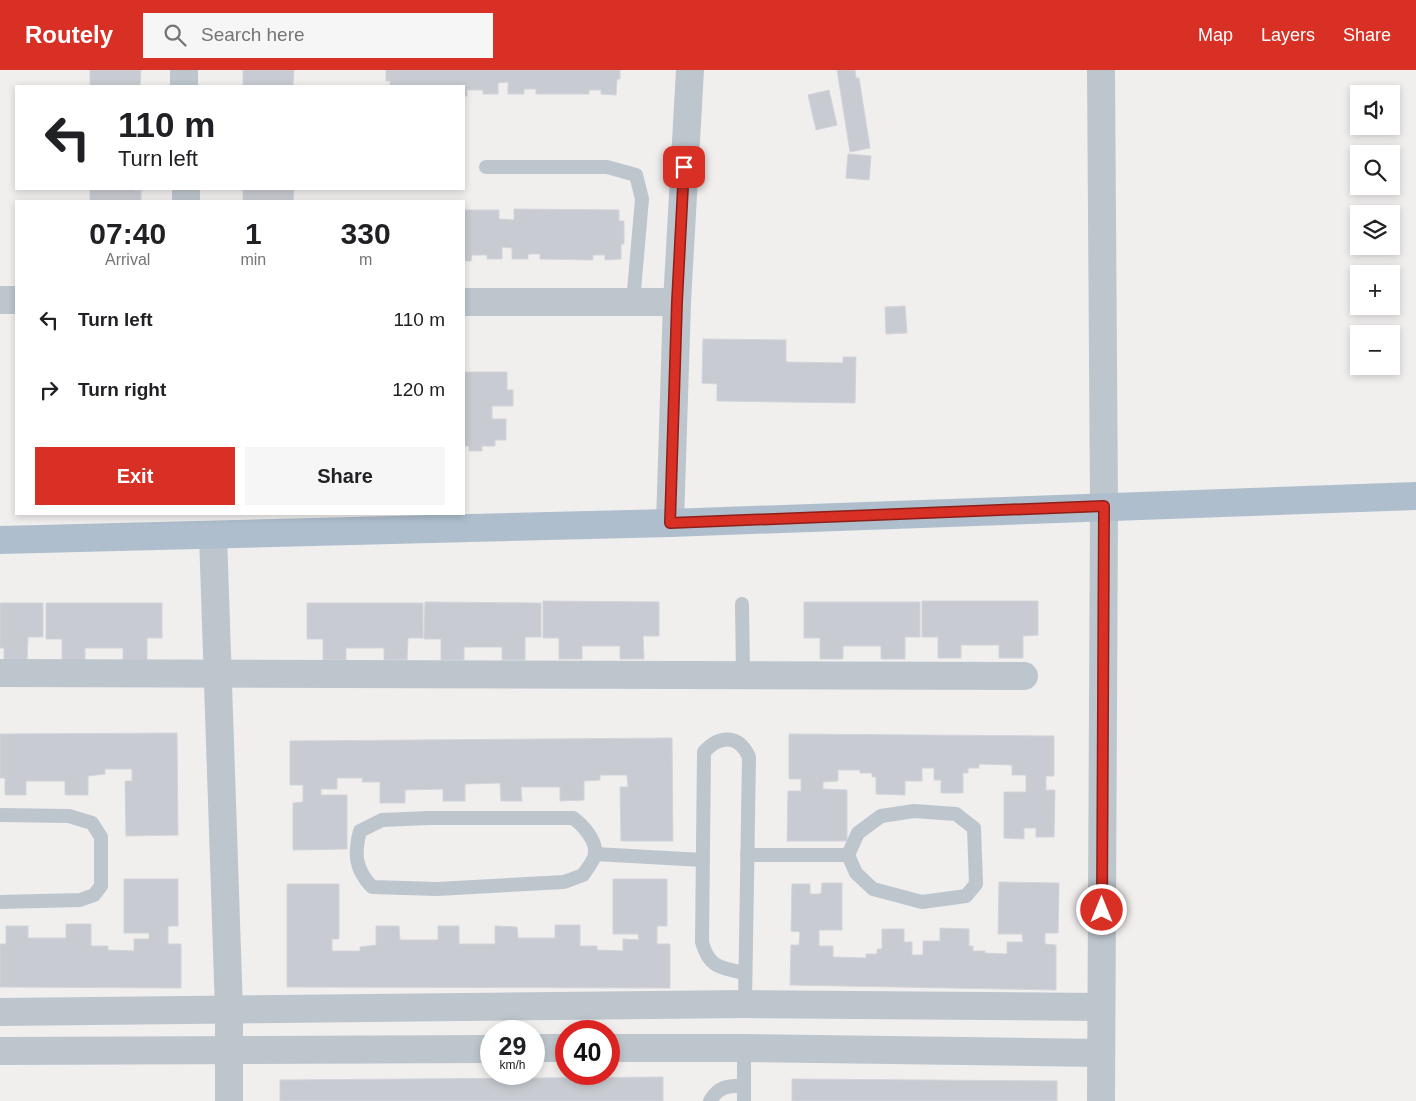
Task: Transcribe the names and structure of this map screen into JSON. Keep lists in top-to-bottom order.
{
  "page": {
    "header": "Routely",
    "search": "Search here",
    "nav": ["Map", "Layers", "Share"],
    "map_buttons": ["+", "−"],
    "turn": ["110 m", "Turn left"],
    "eta": [
      "07:40",
      "Arrival",
      "1",
      "min",
      "330",
      "m"
    ],
    "list": [
      {
        "name": "Turn left",
        "value": "110 m"
      },
      {
        "name": "Turn right",
        "value": "120 m"
      }
    ],
    "buttons": ["Exit", "Share"],
    "speed": "29 km/h",
    "limit": "40"
  }
}
